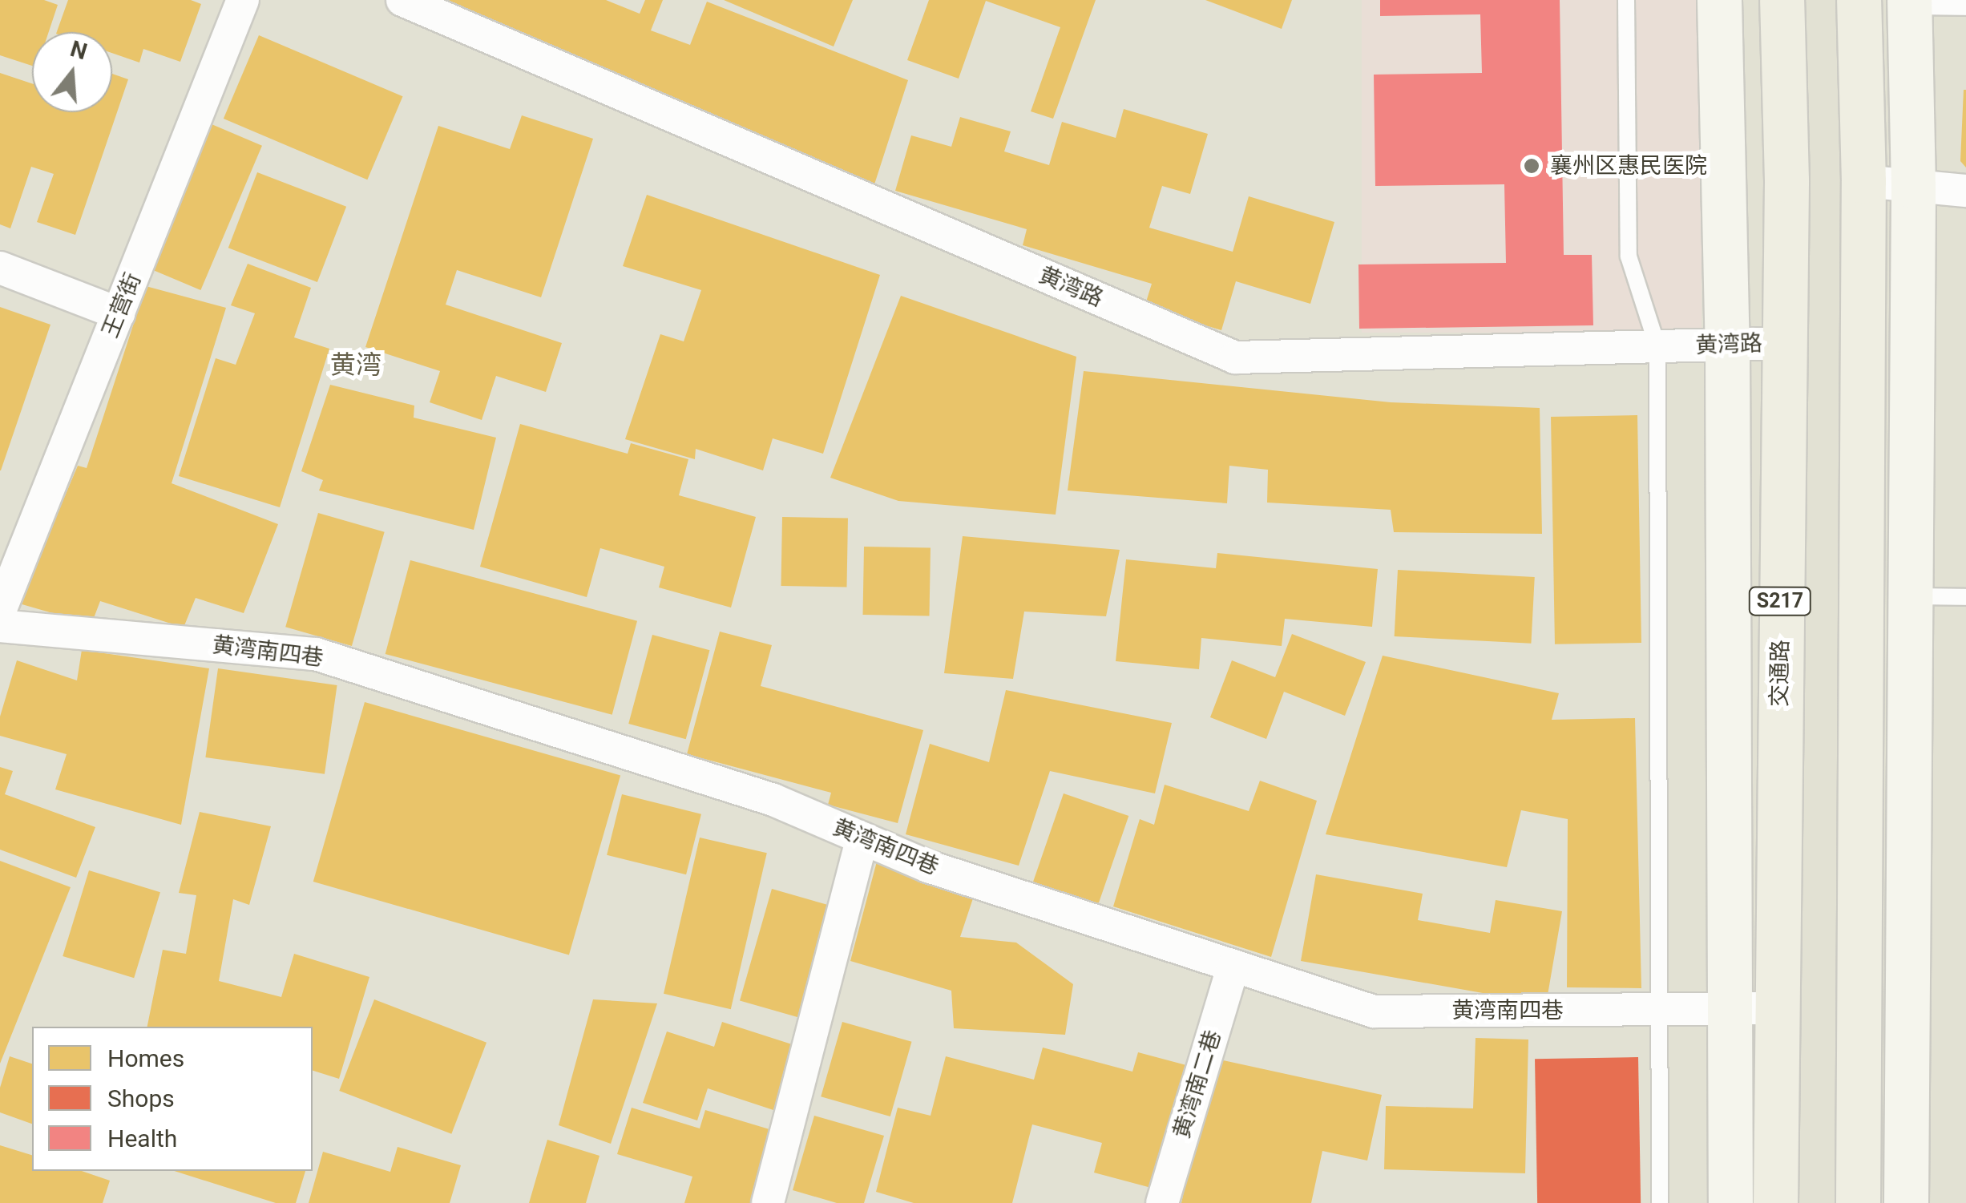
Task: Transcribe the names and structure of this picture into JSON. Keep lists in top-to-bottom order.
{
  "streets": {
    "main road": ["S217", "交通路"],
    "street": [
      "黄湾路",
      "王营街",
      "黄湾南四巷",
      "黄湾南二巷"
    ]
  },
  "crossings": [
    ["黄湾路", "交通路"],
    ["黄湾南四巷", "交通路"],
    ["黄湾南四巷", "黄湾南二巷"]
  ],
  "districts": ["黄湾"],
  "places": ["襄州区惠民医院"],
  "legend": ["Homes", "Shops", "Health"],
  "north": "top"
}
